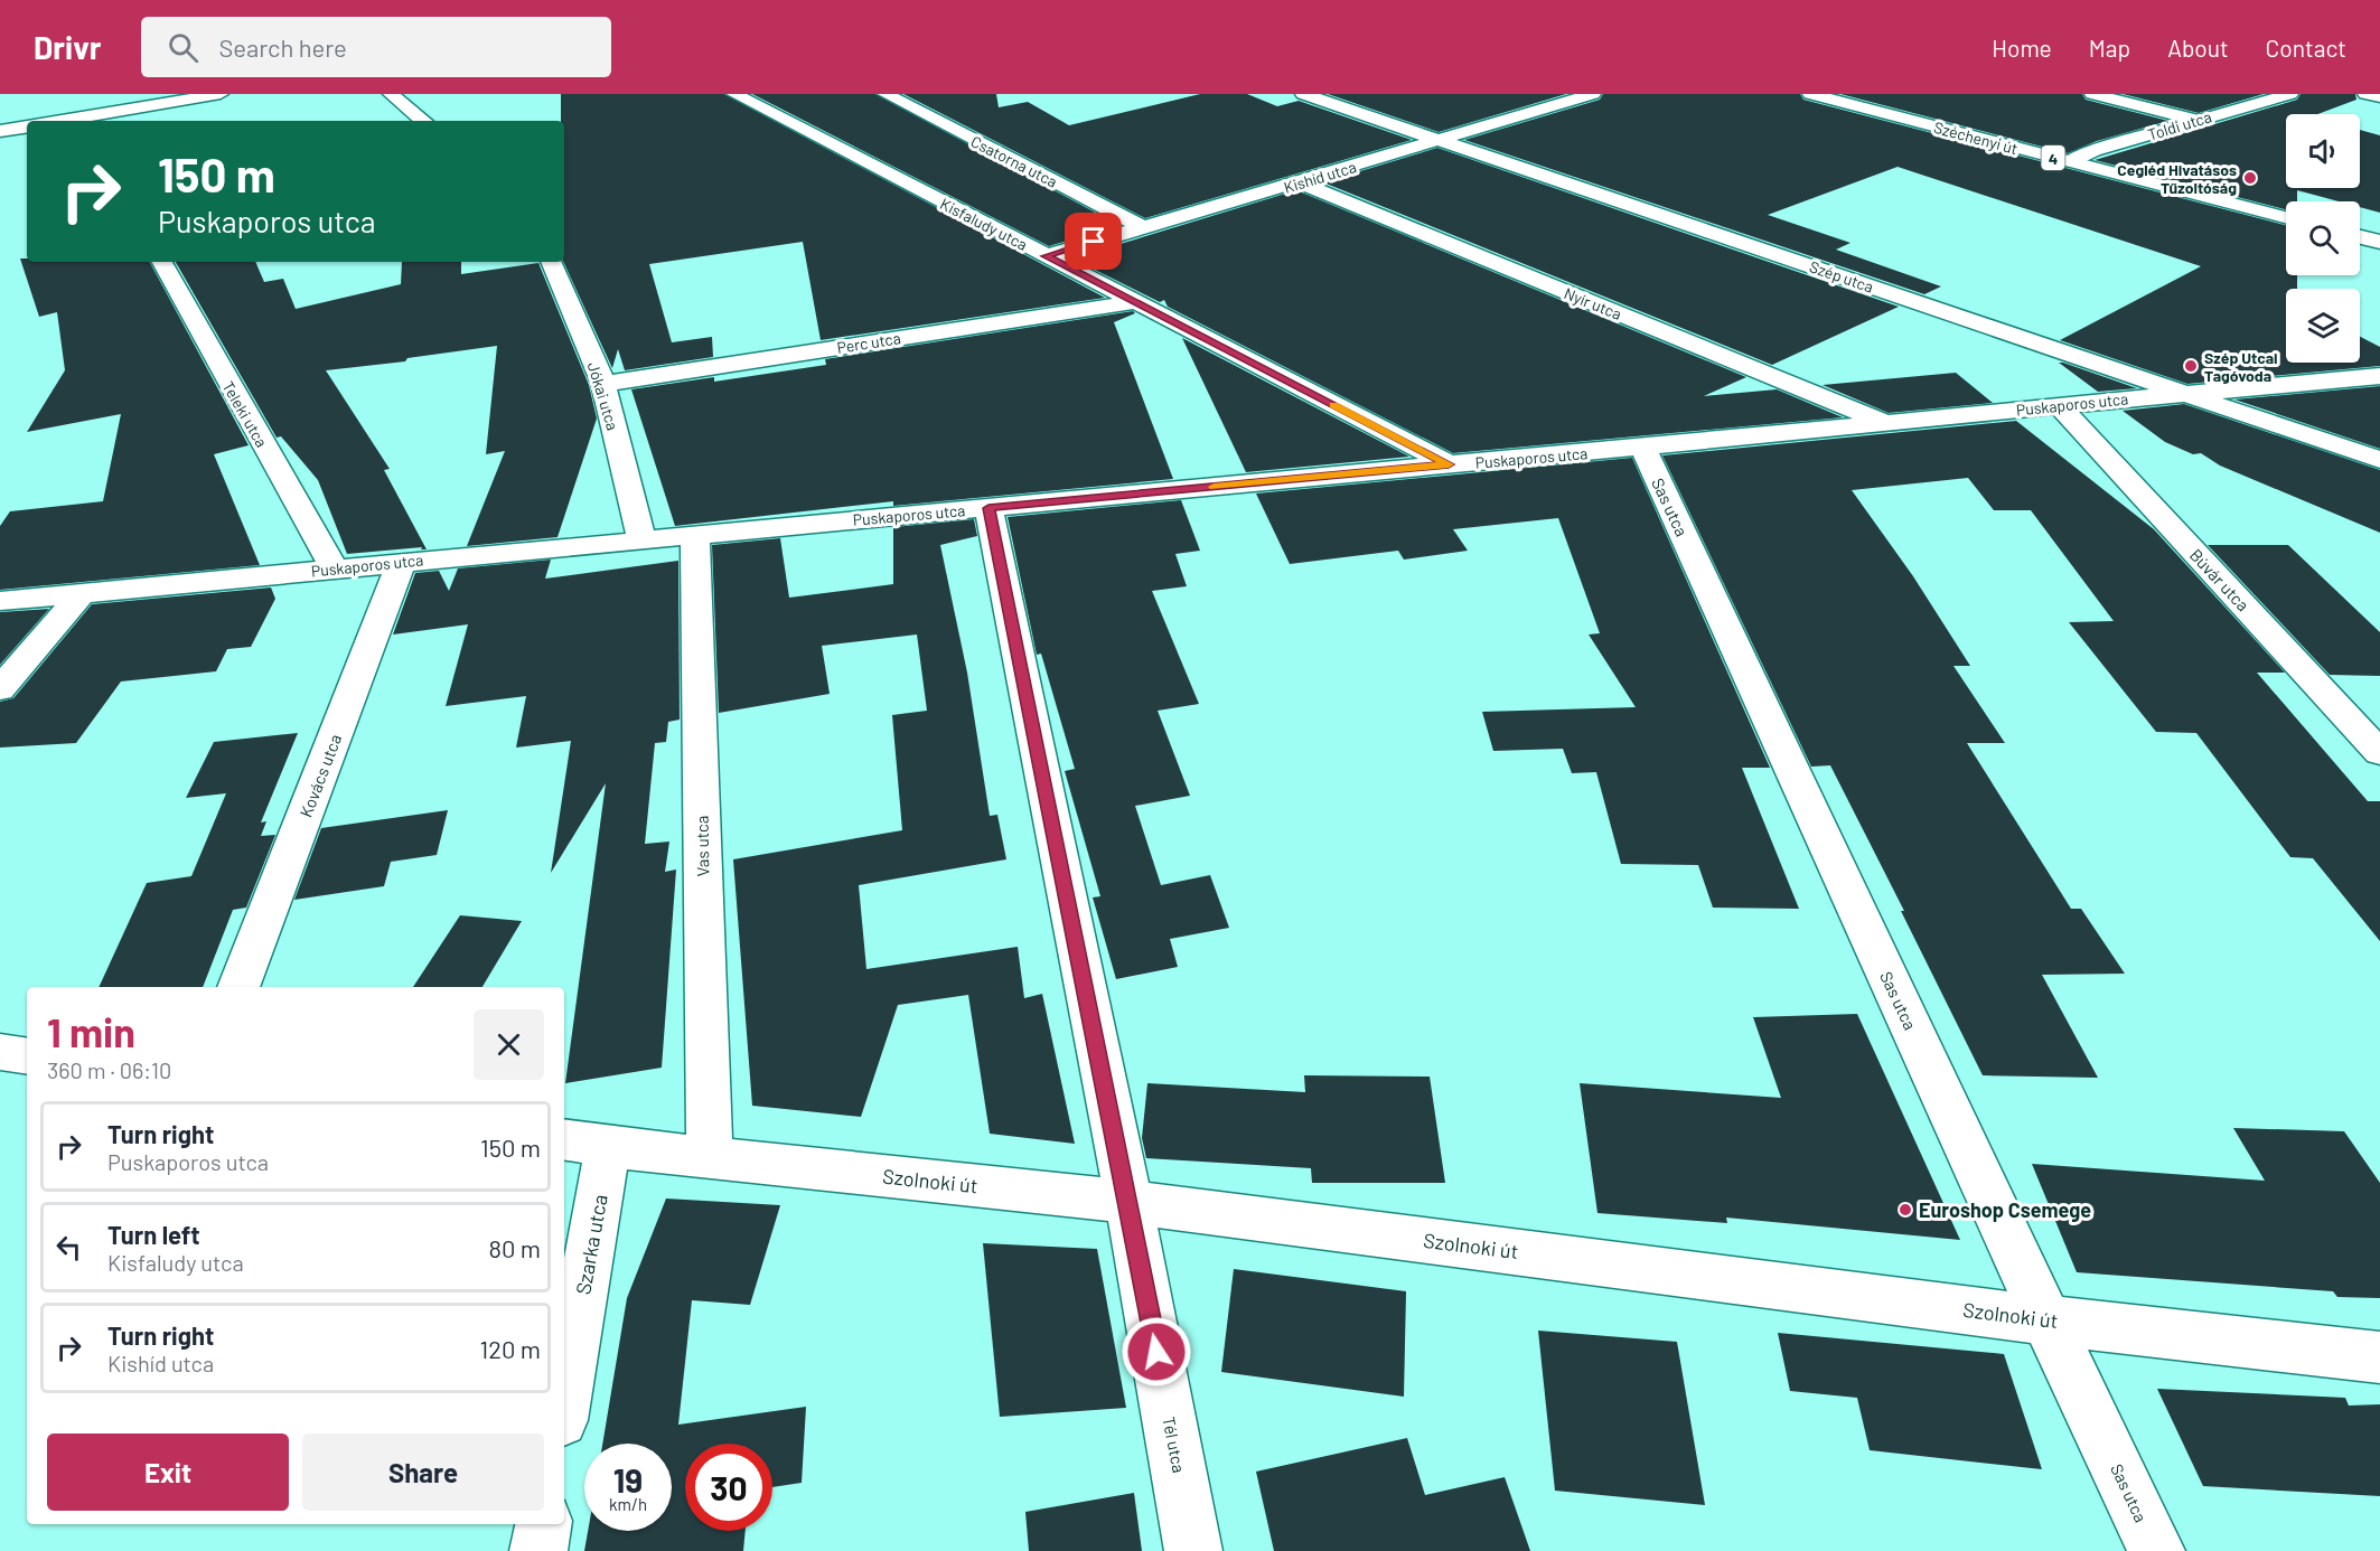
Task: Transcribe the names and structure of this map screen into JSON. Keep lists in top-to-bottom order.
{
  "streets": {
    "street": [
      "Toldi utca",
      "Széchenyi út",
      "4",
      "Csatorna utca",
      "Kishíd utca",
      "Kisfaludy utca",
      "Szép utca",
      "Nyír utca",
      "Perc utca",
      "Jókai utca",
      "Puskaporos utca",
      "Teleki utca",
      "Sas utca",
      "Búvár utca",
      "Kovács utca",
      "Vas utca",
      "Szolnoki út",
      "Szarka utca",
      "Tél utca"
    ]
  },
  "crossings": [
    ["Toldi utca", "Széchenyi út"],
    ["Csatorna utca", "Kishíd utca"],
    ["Kishíd utca", "Kisfaludy utca"],
    ["Kishíd utca", "Szép utca"],
    ["Kishíd utca", "Nyír utca"],
    ["Kisfaludy utca", "Perc utca"],
    ["Kisfaludy utca", "Puskaporos utca"],
    ["Szép utca", "Puskaporos utca"],
    ["Nyír utca", "Puskaporos utca"],
    ["Perc utca", "Jókai utca"],
    ["Jókai utca", "Puskaporos utca"],
    ["Puskaporos utca", "Teleki utca"],
    ["Puskaporos utca", "Sas utca"],
    ["Puskaporos utca", "Búvár utca"],
    ["Puskaporos utca", "Kovács utca"],
    ["Puskaporos utca", "Vas utca"],
    ["Puskaporos utca", "Tél utca"],
    ["Sas utca", "Szolnoki út"],
    ["Vas utca", "Szolnoki út"],
    ["Szolnoki út", "Szarka utca"],
    ["Szolnoki út", "Tél utca"]
  ],
  "places": ["Cegléd Hivatásos Tűzoltóság", "Szép Utcai Tagóvoda", "Euroshop Csemege"],
  "page": {
    "header": "Drivr",
    "search": "Search here",
    "nav": [
      "Home",
      "Map",
      "About",
      "Contact"
    ],
    "turn": ["150 m", "Puskaporos utca"],
    "heading": ["1 min", "360 m · 06:10"],
    "list": [
      {
        "name": "Turn right",
        "note": "Puskaporos utca",
        "value": "150 m"
      },
      {
        "name": "Turn left",
        "note": "Kisfaludy utca",
        "value": "80 m"
      },
      {
        "name": "Turn right",
        "note": "Kishíd utca",
        "value": "120 m"
      }
    ],
    "buttons": ["Exit", "Share"],
    "speed": "19 km/h",
    "limit": "30"
  }
}
